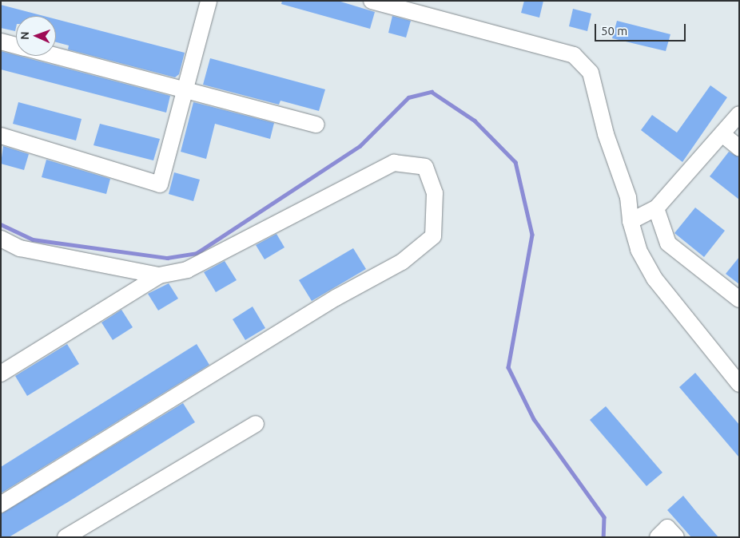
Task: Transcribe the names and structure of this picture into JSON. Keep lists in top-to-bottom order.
{
  "scale_bar": "50 m",
  "north": "left"
}
